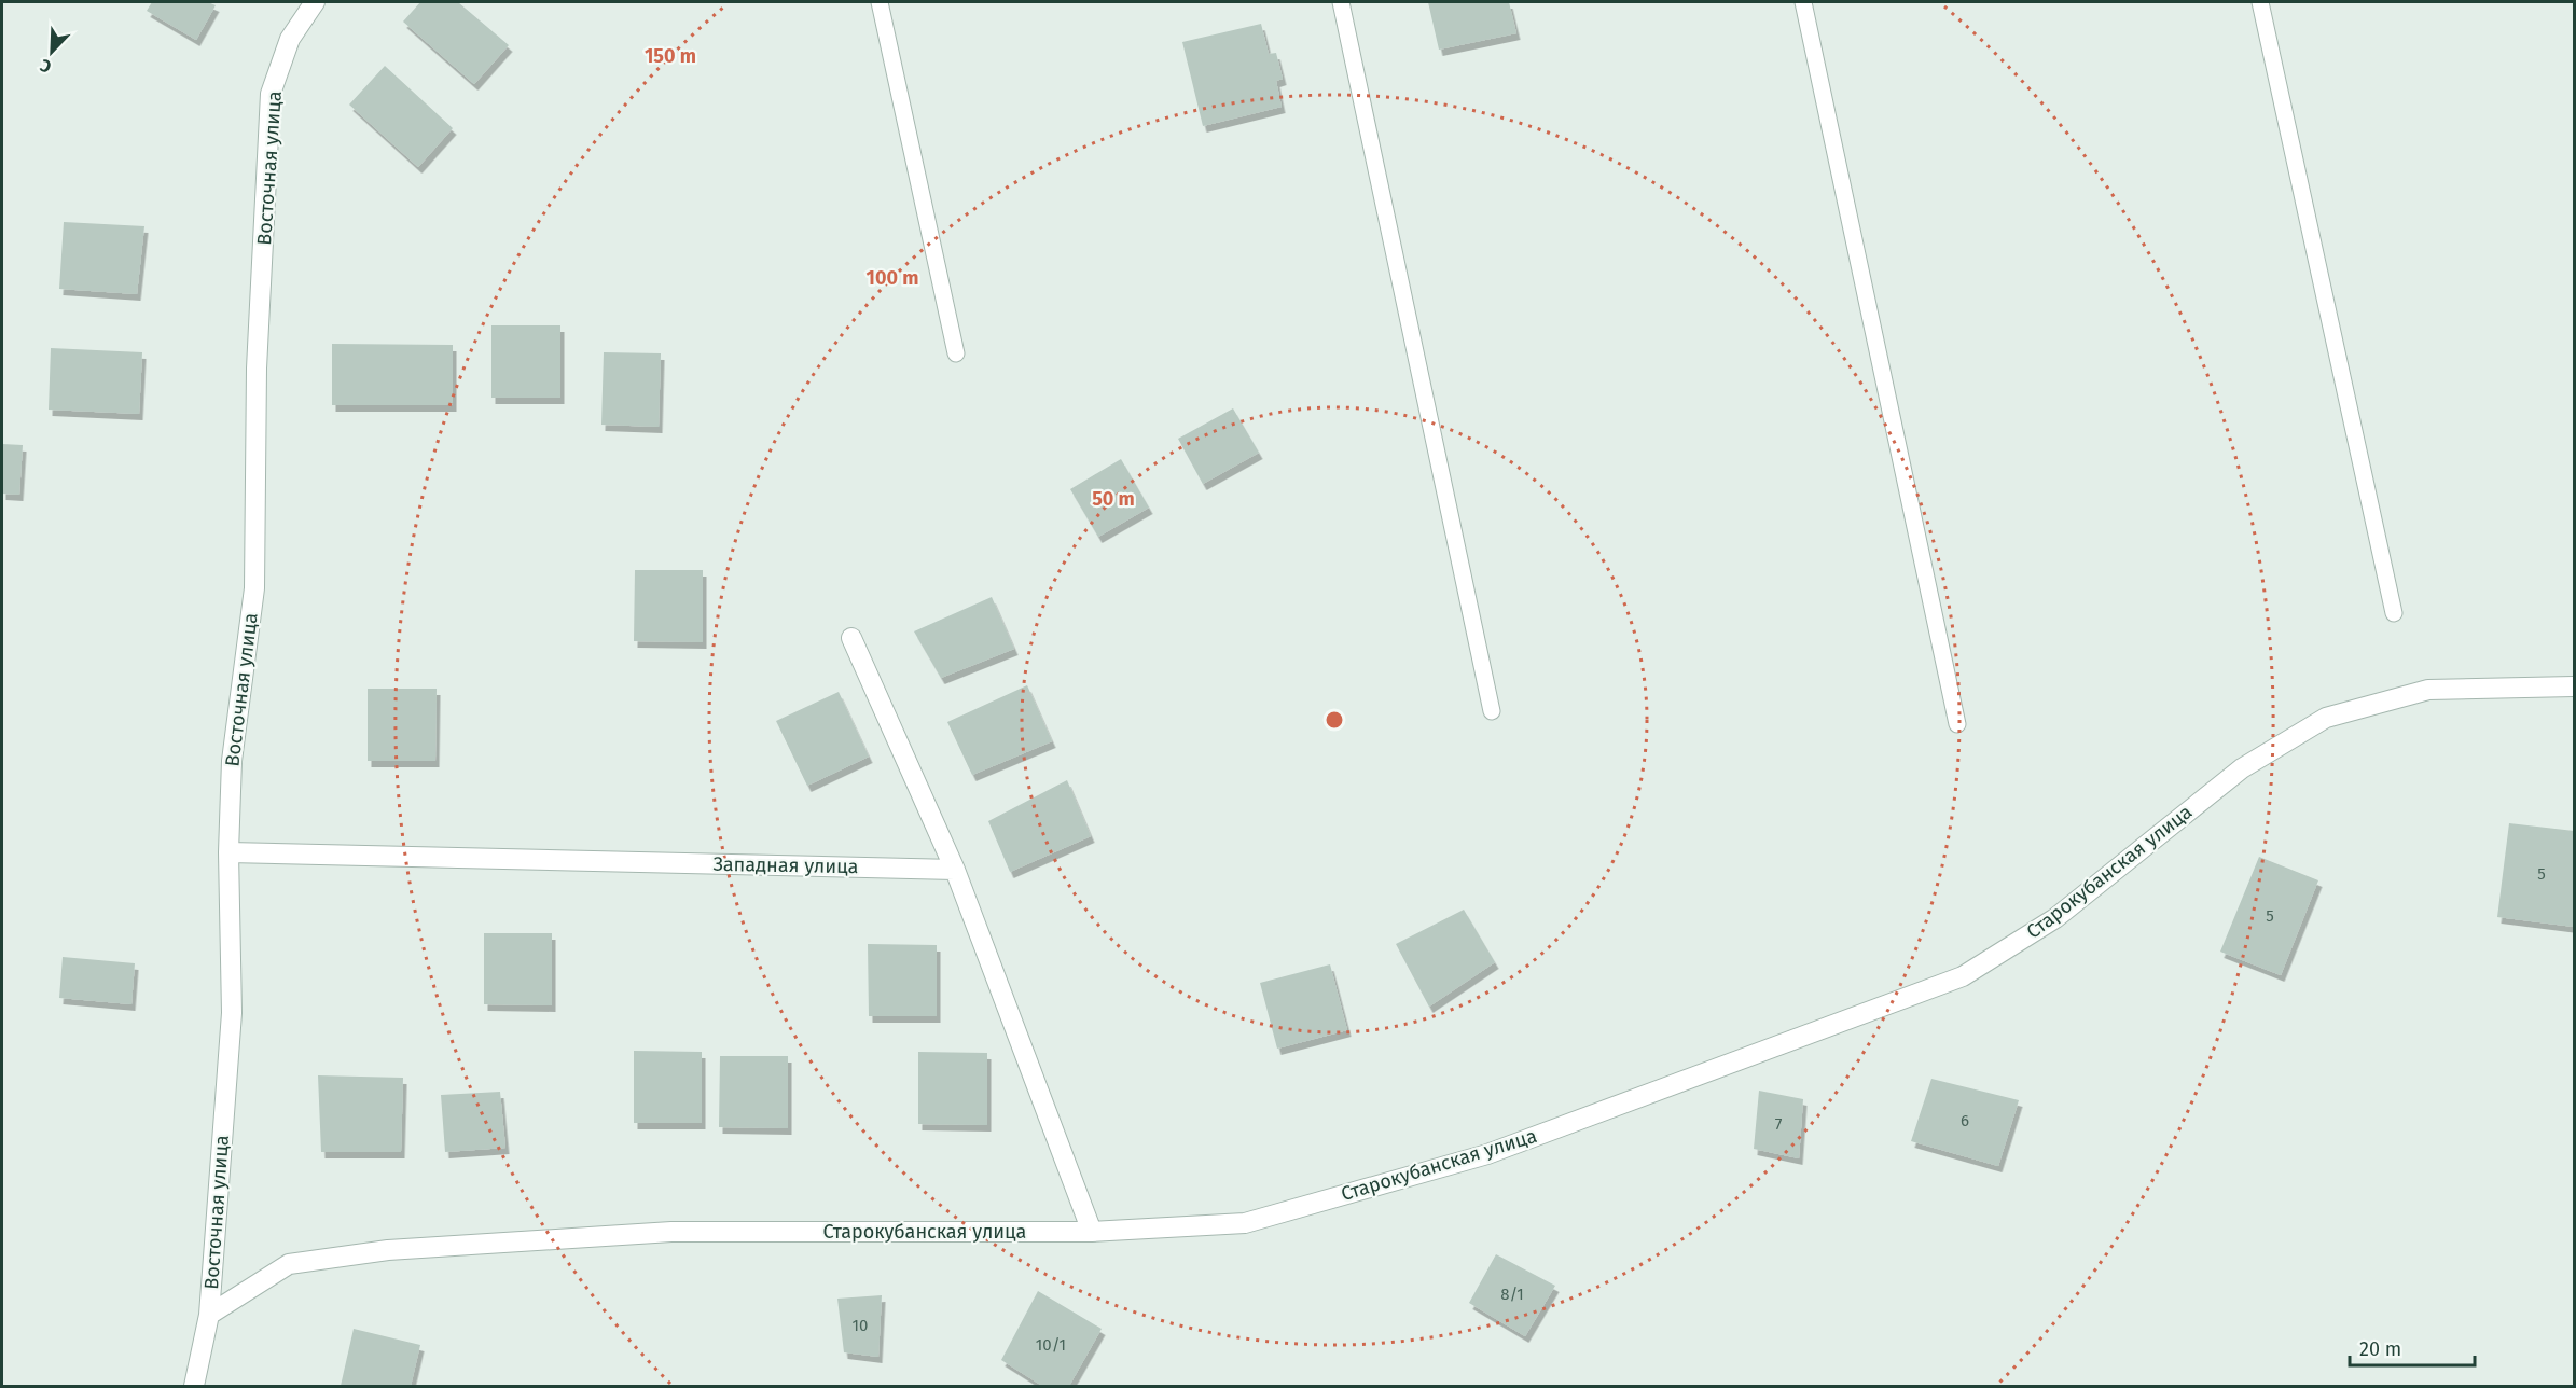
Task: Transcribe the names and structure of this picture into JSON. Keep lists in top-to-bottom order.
{
  "streets": {
    "street": ["Восточная улица", "Западная улица", "Старокубанская улица"]
  },
  "crossings": [
    ["Восточная улица", "Западная улица"],
    ["Восточная улица", "Старокубанская улица"]
  ],
  "house_numbers": [
    "5",
    "5",
    "6",
    "7",
    "8/1",
    "10",
    "10/1"
  ],
  "scale_bar": "20 m",
  "north": "bottom left",
  "rings": ["150 m", "100 m", "50 m"]
}
